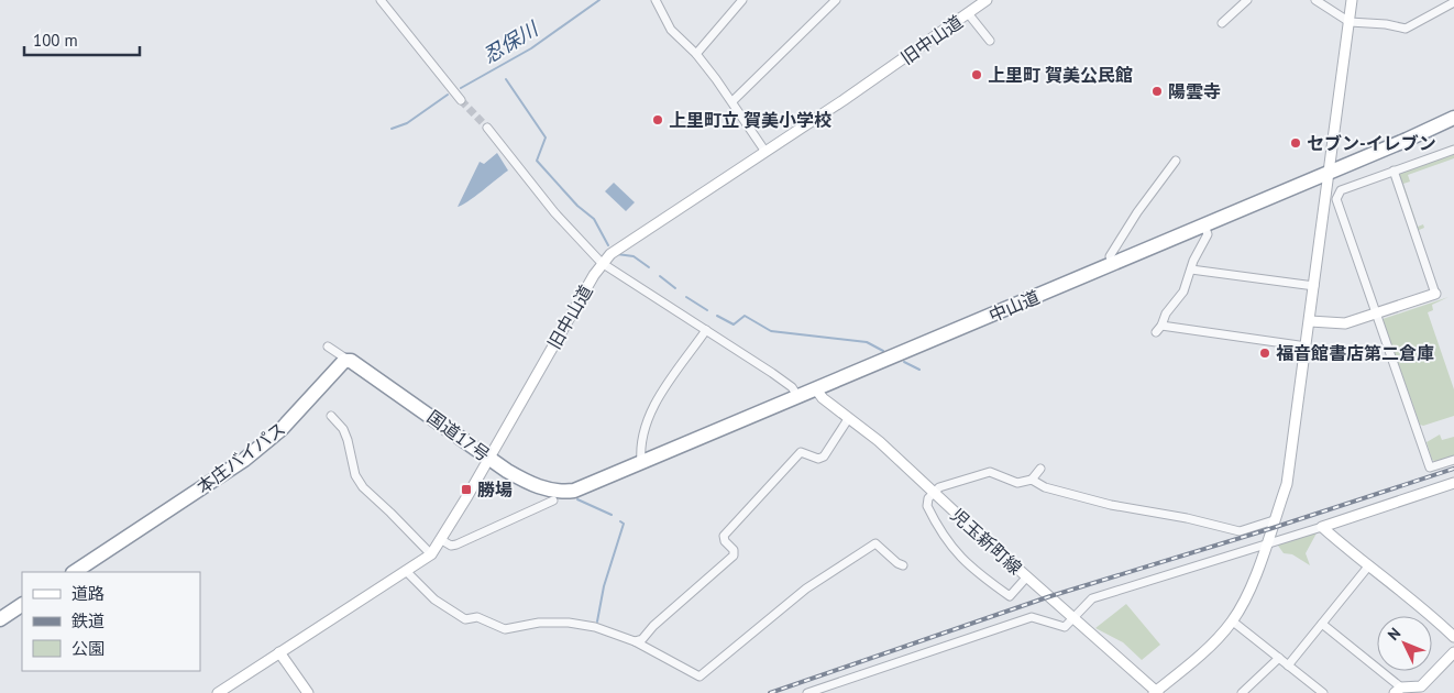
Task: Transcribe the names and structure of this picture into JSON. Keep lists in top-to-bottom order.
{
  "streets": {
    "highway": ["中山道", "国道17号", "本庄バイパス"],
    "main road": ["旧中山道", "児玉新町線"]
  },
  "crossings": [
    ["旧中山道", "国道17号"],
    ["中山道", "国道17号"],
    ["中山道", "児玉新町線"],
    ["国道17号", "本庄バイパス"]
  ],
  "water": ["忍保川"],
  "places": {
    "other": [
      "上里町 賀美公民館",
      "陽雲寺",
      "上里町立 賀美小学校",
      "セブン-イレブン",
      "福音館書店第二倉庫"
    ],
    "transit": ["勝場"]
  },
  "legend": ["道路", "鉄道", "公園"],
  "scale_bar": "100 m",
  "north": "top left"
}
